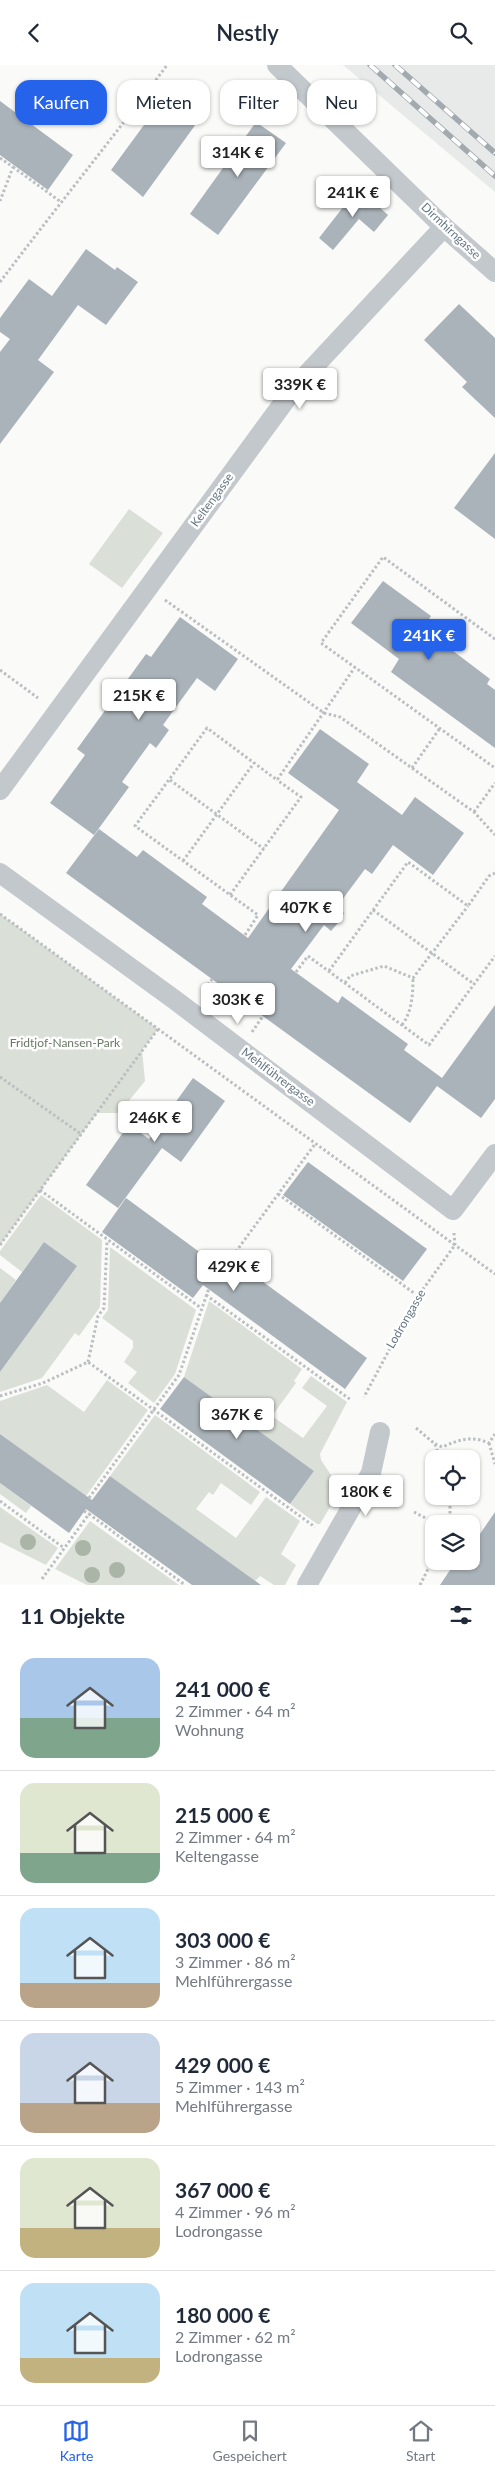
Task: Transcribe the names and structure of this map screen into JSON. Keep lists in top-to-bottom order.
{
  "streets": {
    "street": ["Dirmhirngasse", "Keltengasse", "Mehlführergasse"],
    "path": ["Lodrongasse"]
  },
  "crossings": [
    ["Dirmhirngasse", "Keltengasse"]
  ],
  "parks": ["Fridtjof-Nansen-Park"],
  "page": {
    "header": "Nestly",
    "chip": [
      "Kaufen",
      "Mieten",
      "Filter",
      "Neu"
    ],
    "price": [
      "314K €",
      "241K €",
      "339K €",
      "241K €",
      "215K €",
      "407K €",
      "303K €",
      "246K €",
      "429K €",
      "367K €",
      "180K €"
    ],
    "heading": "11 Objekte",
    "list": [
      {
        "name": "241 000 €",
        "note": "2 Zimmer · 64 m² · Wohnung"
      },
      {
        "name": "215 000 €",
        "note": "2 Zimmer · 64 m² · Keltengasse"
      },
      {
        "name": "303 000 €",
        "note": "3 Zimmer · 86 m² · Mehlführergasse"
      },
      {
        "name": "429 000 €",
        "note": "5 Zimmer · 143 m² · Mehlführergasse"
      },
      {
        "name": "367 000 €",
        "note": "4 Zimmer · 96 m² · Lodrongasse"
      },
      {
        "name": "180 000 €",
        "note": "2 Zimmer · 62 m² · Lodrongasse"
      }
    ],
    "tabs": ["Karte", "Gespeichert", "Start"]
  }
}
